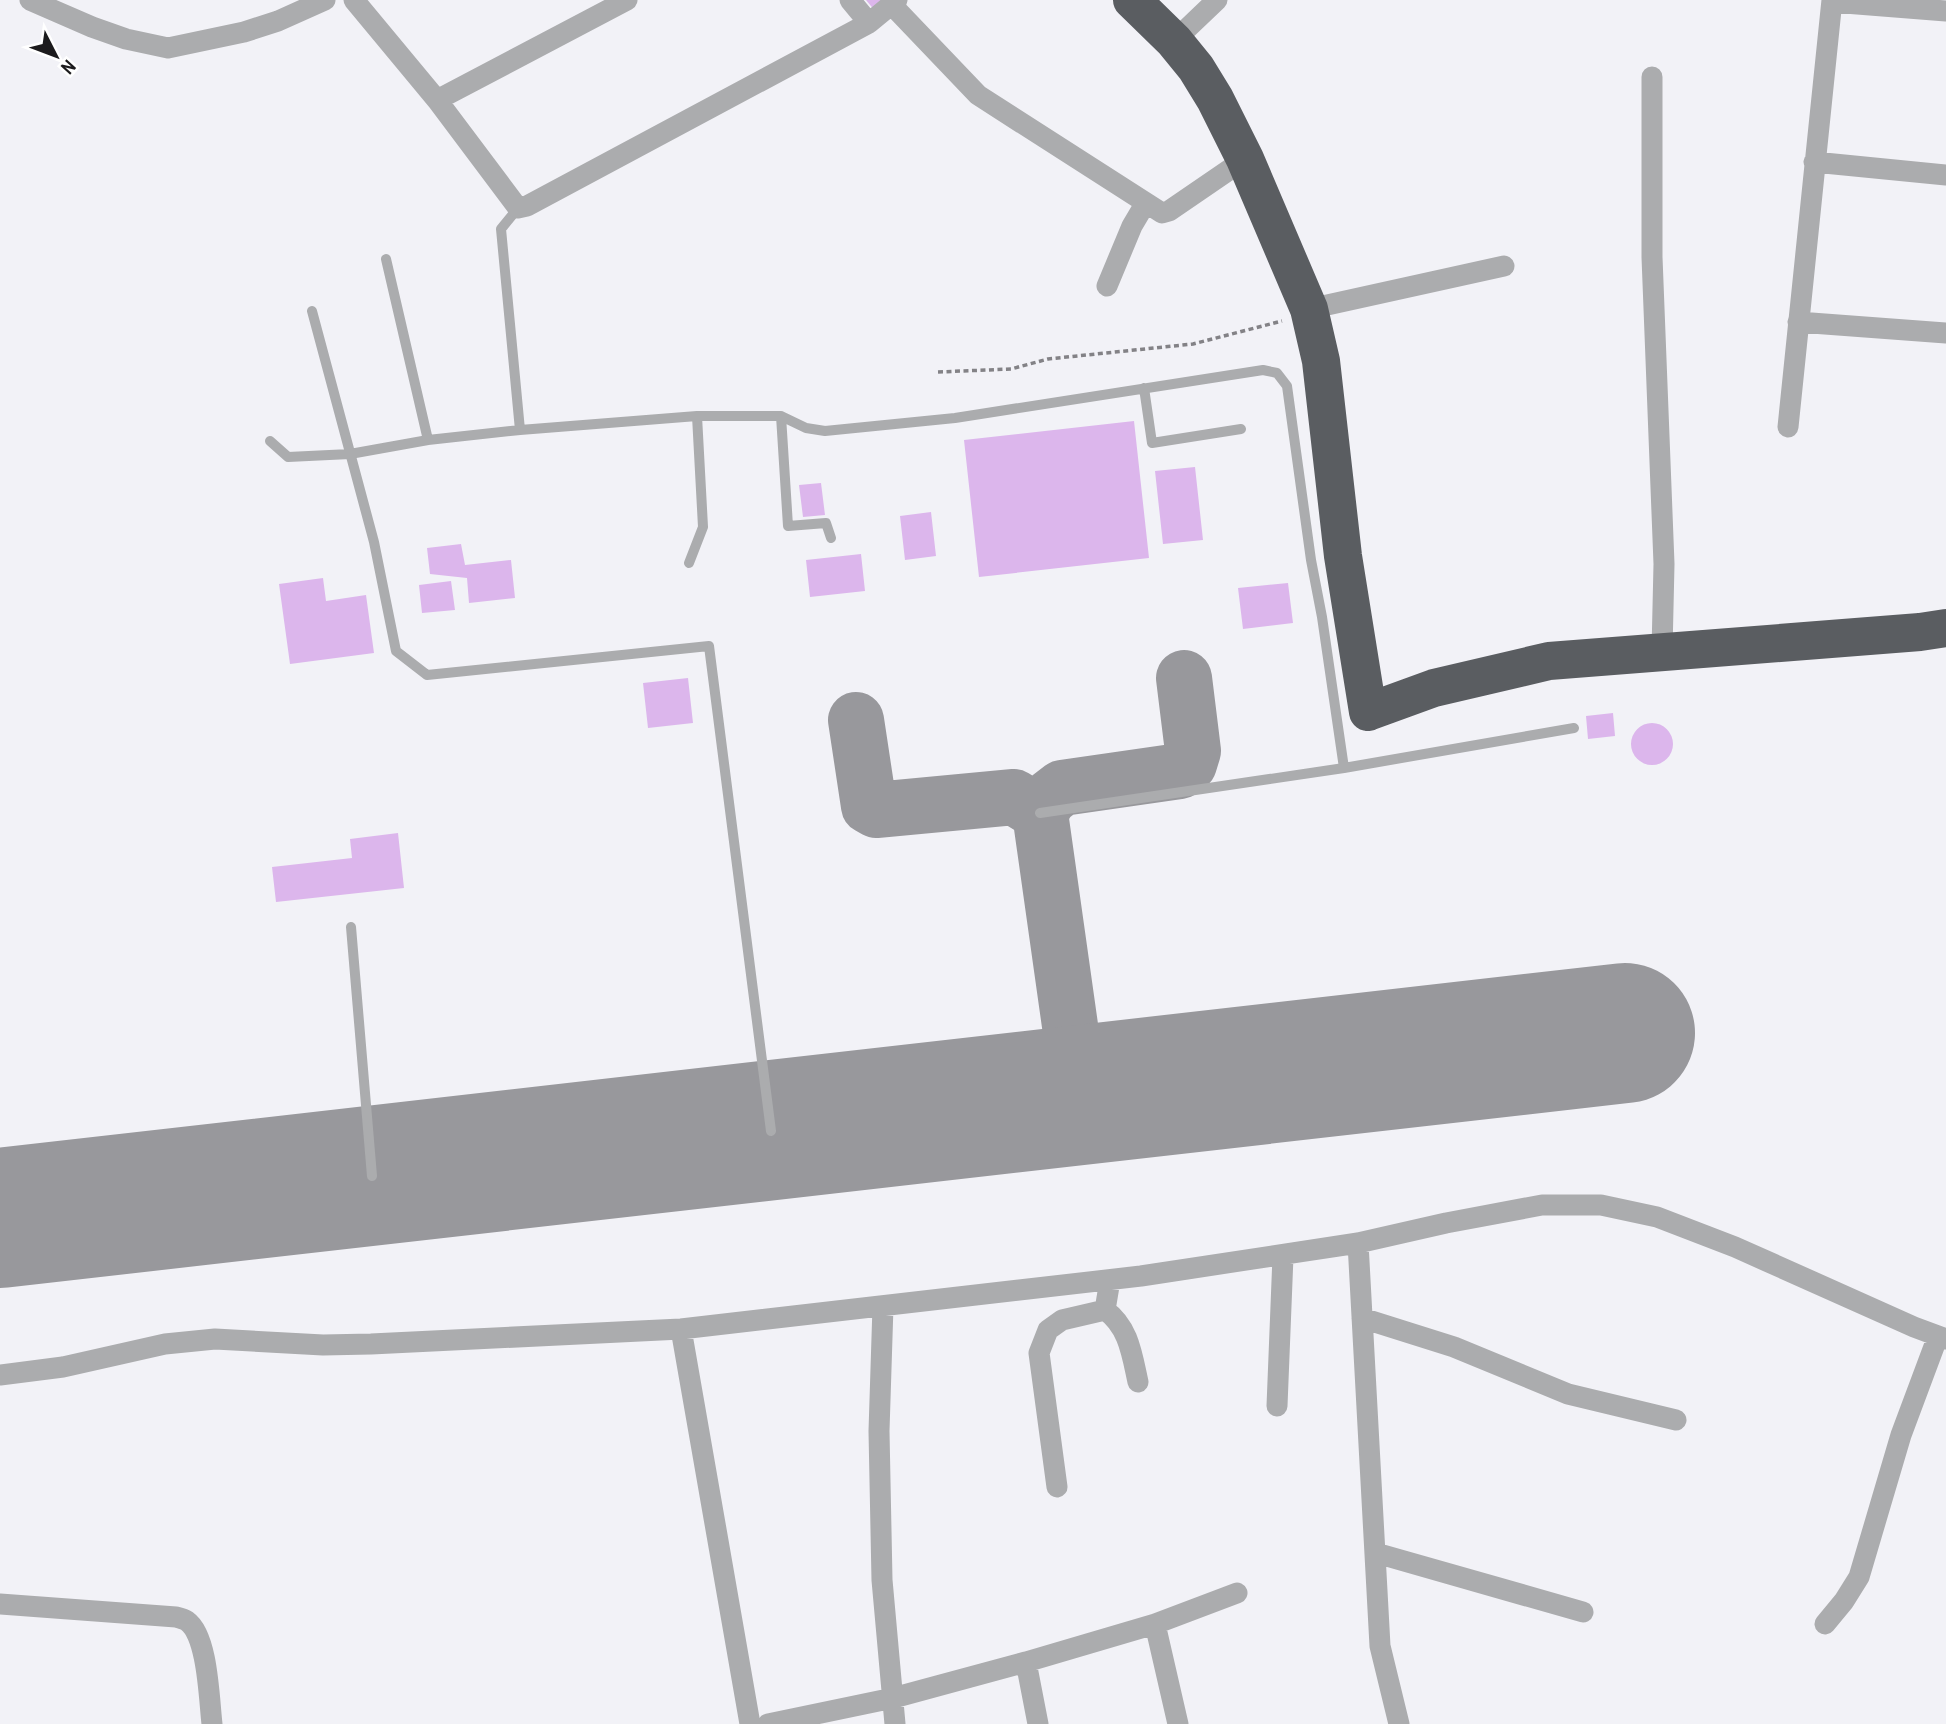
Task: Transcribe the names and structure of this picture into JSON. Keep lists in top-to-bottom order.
{
  "north": "bottom right"
}
